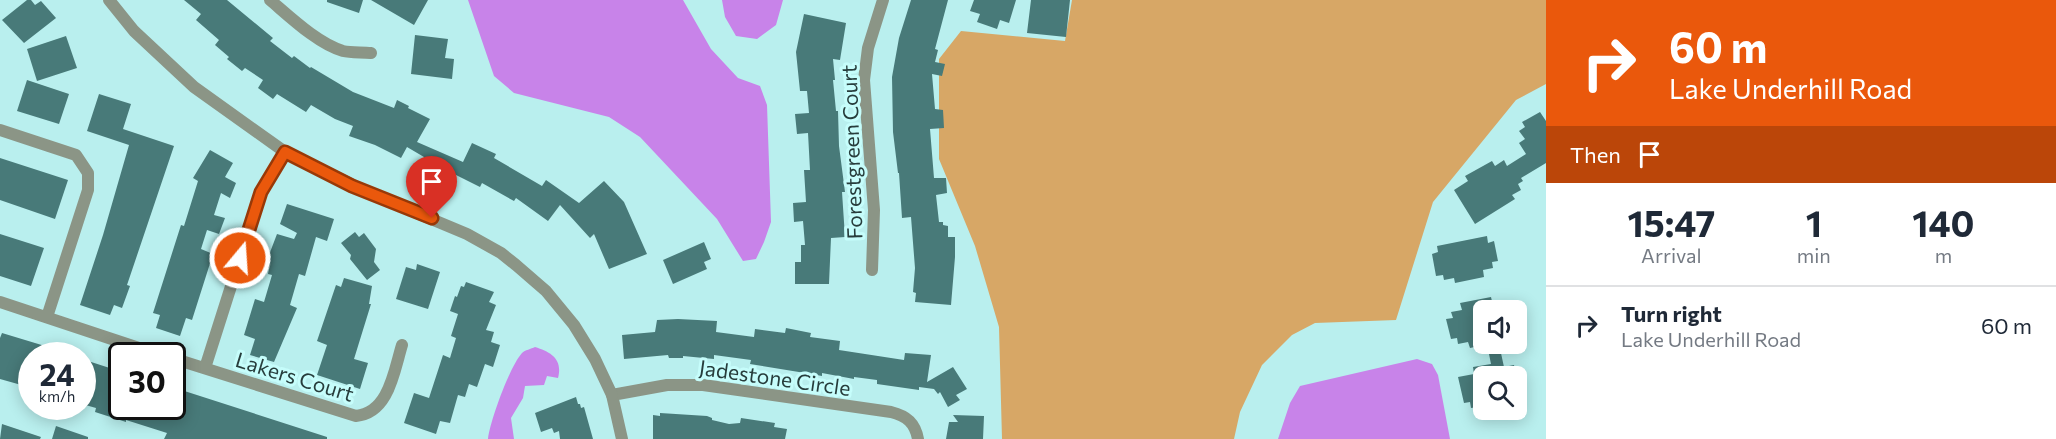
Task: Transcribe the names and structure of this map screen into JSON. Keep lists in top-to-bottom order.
{
  "streets": {
    "street": ["Forestgreen Court", "Lakers Court", "Jadestone Circle"]
  },
  "page": {
    "turn": ["60 m", "Lake Underhill Road"],
    "then": "Then",
    "eta": [
      "15:47",
      "Arrival",
      "1",
      "min",
      "140",
      "m"
    ],
    "list": [
      {
        "name": "Turn right",
        "note": "Lake Underhill Road",
        "value": "60 m"
      }
    ],
    "speed": "24 km/h",
    "limit": "30"
  }
}
